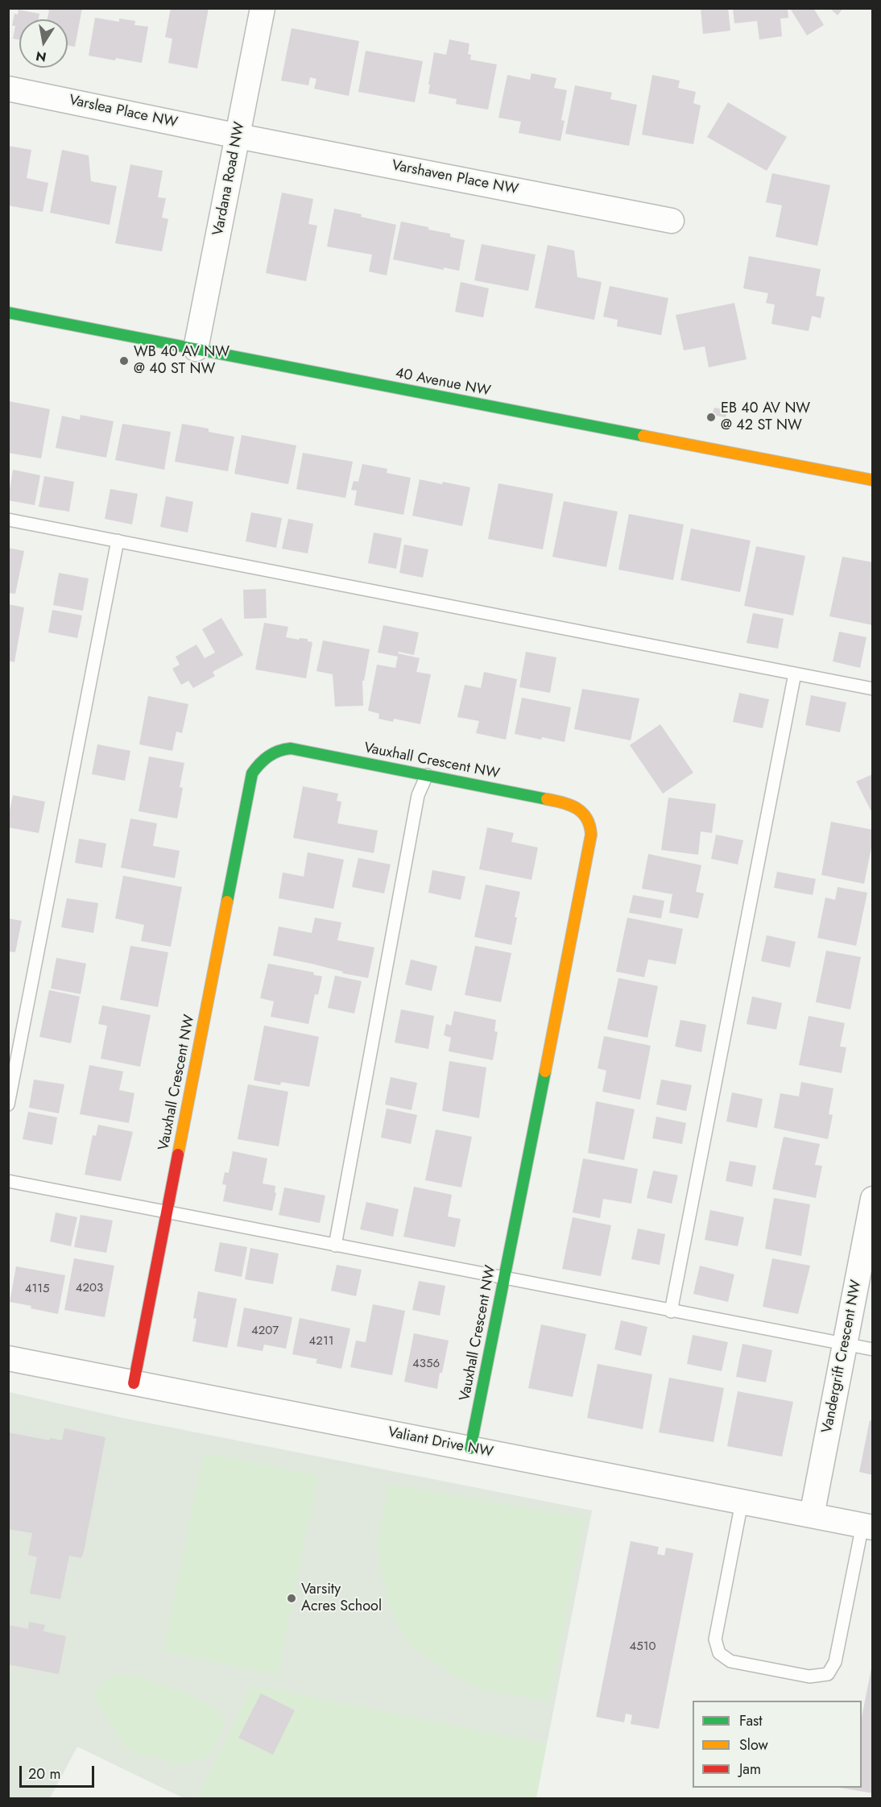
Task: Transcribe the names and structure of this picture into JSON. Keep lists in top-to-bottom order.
{
  "streets": {
    "street": [
      "Varslea Place NW",
      "Varshaven Place NW",
      "Vardana Road NW",
      "40 Avenue NW",
      "Vauxhall Crescent NW",
      "Vandergrift Crescent NW",
      "Valiant Drive NW"
    ]
  },
  "crossings": [
    ["Varslea Place NW", "Varshaven Place NW"],
    ["Varslea Place NW", "Vardana Road NW"],
    ["Varshaven Place NW", "Vardana Road NW"],
    ["Vardana Road NW", "40 Avenue NW"],
    ["Vauxhall Crescent NW", "Valiant Drive NW"],
    ["Vandergrift Crescent NW", "Valiant Drive NW"]
  ],
  "places": ["WB 40 AV NW @ 40 ST NW", "EB 40 AV NW @ 42 ST NW", "Varsity Acres School"],
  "house_numbers": [
    "4203",
    "4115",
    "4207",
    "4211",
    "4356",
    "4510"
  ],
  "legend": ["Fast", "Slow", "Jam"],
  "scale_bar": "20 m",
  "north": "bottom"
}
